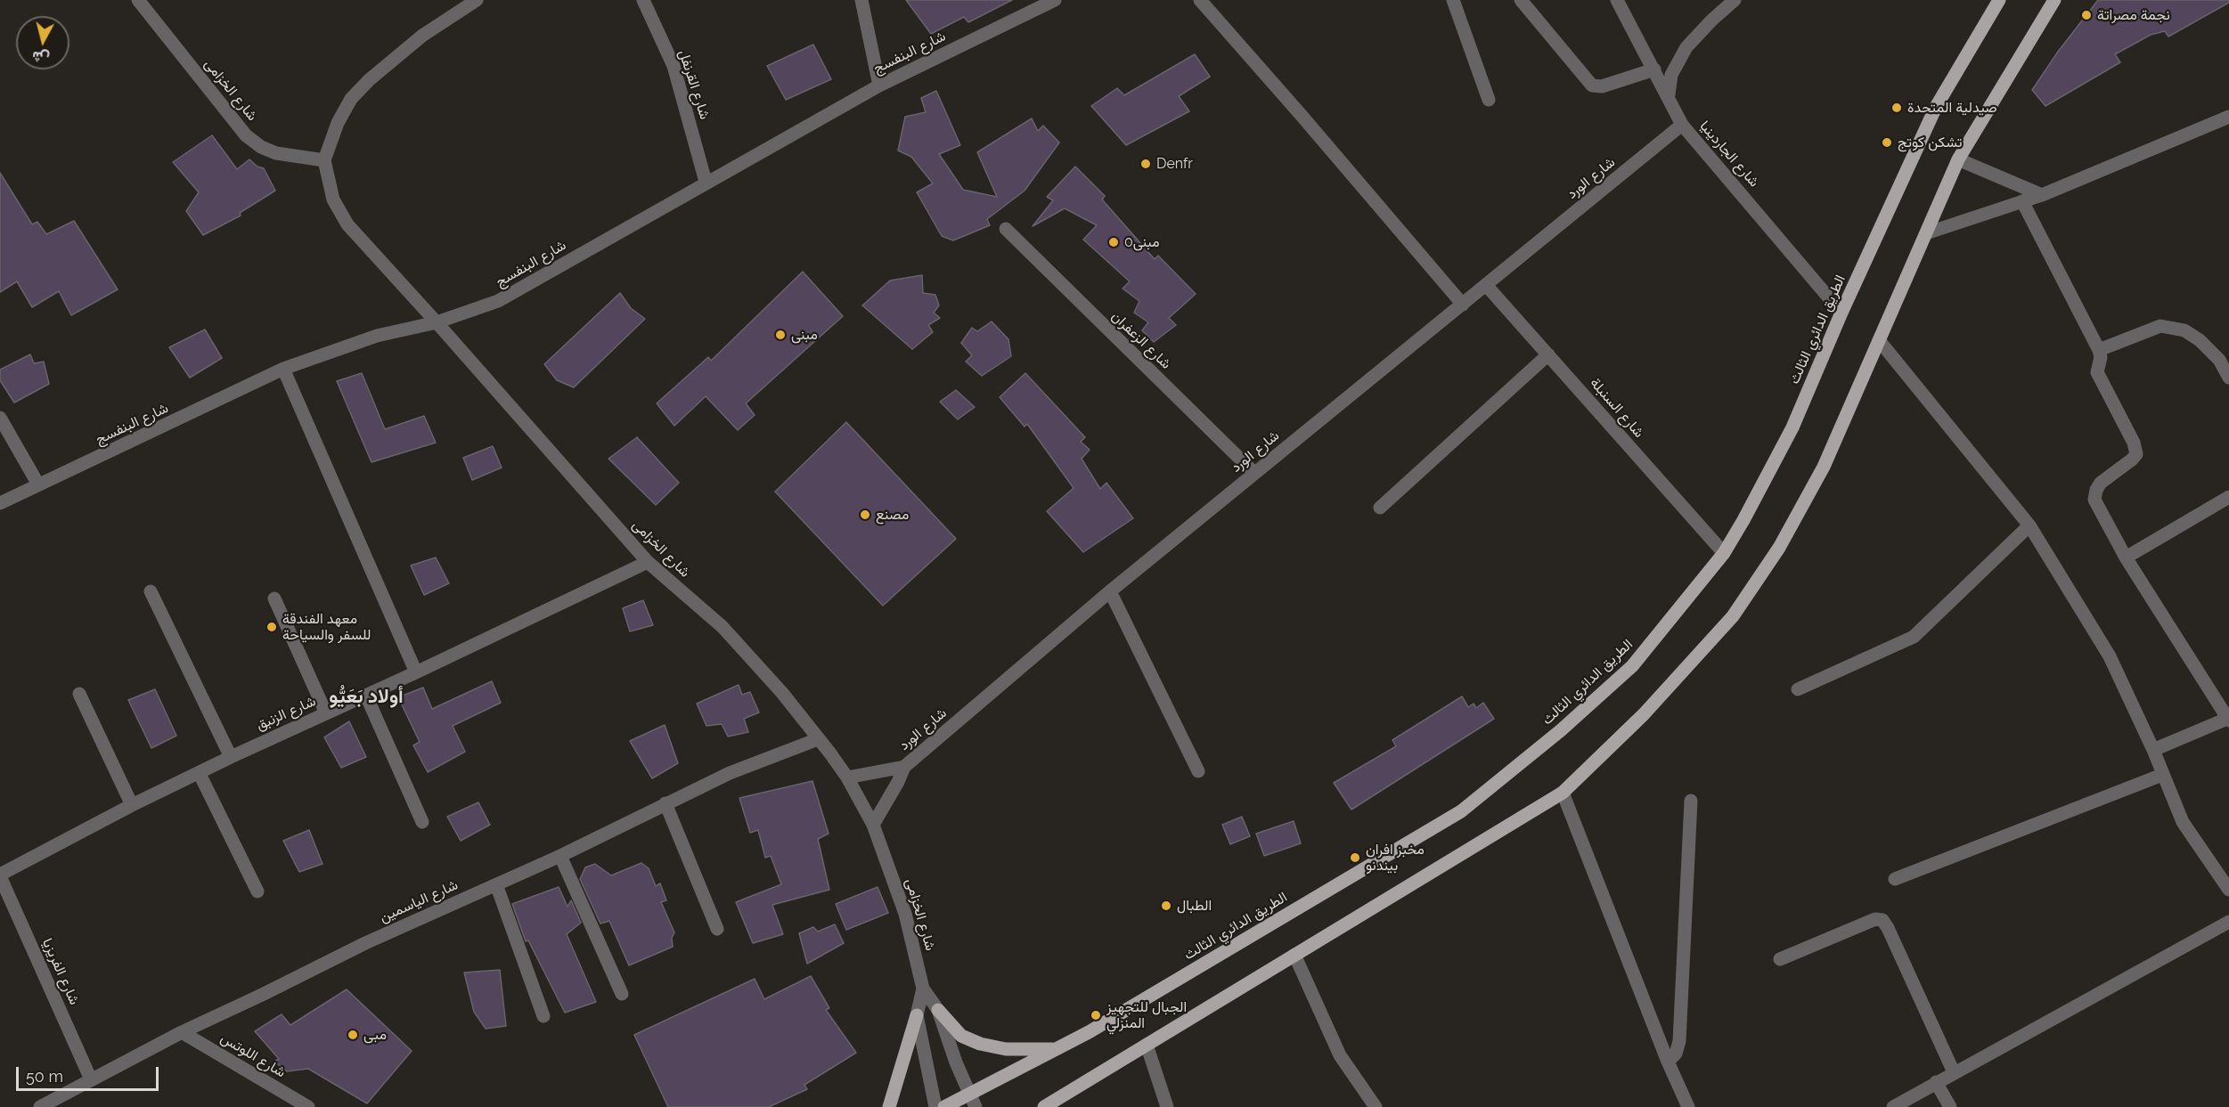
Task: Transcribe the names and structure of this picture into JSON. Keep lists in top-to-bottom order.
{
  "streets": {
    "main road": ["الطريق الدائري الثالث"],
    "street": [
      "شارع البنفسج",
      "شارع القرنفل",
      "شارع الخزامى",
      "شارع الجاردينيا",
      "شارع الورد",
      "شارع الزعفران",
      "شارع السنبلة",
      "شارع الزنبق",
      "شارع الياسمين",
      "شارع الفريزيا",
      "شارع اللوتس"
    ]
  },
  "crossings": [
    ["شارع البنفسج", "شارع القرنفل"],
    ["شارع البنفسج", "شارع الخزامى"],
    ["شارع الخزامى", "شارع الورد"],
    ["شارع الخزامى", "شارع الزنبق"],
    ["شارع الخزامى", "شارع الياسمين"],
    ["شارع الجاردينيا", "شارع الورد"],
    ["شارع الجاردينيا", "الطريق الدائري الثالث"],
    ["شارع الورد", "شارع الزعفران"],
    ["شارع الورد", "شارع السنبلة"],
    ["الطريق الدائري الثالث", "شارع السنبلة"],
    ["شارع الزنبق", "شارع الفريزيا"],
    ["شارع الياسمين", "شارع الفريزيا"],
    ["شارع الياسمين", "شارع اللوتس"]
  ],
  "districts": ["أولاد بَعَيُّو"],
  "places": [
    "نجمة مصراتة",
    "صيدلية المتحدة",
    "تشكن كوتج",
    "Denfr",
    "مبنى0",
    "مبنى",
    "مصنع",
    "معهد الفندقة للسفر والسياحة",
    "مخبز افران بيندنو",
    "الطبال",
    "الجبال للتجهيز المنزلي",
    "مبى"
  ],
  "scale_bar": "50 m",
  "north": "bottom"
}
